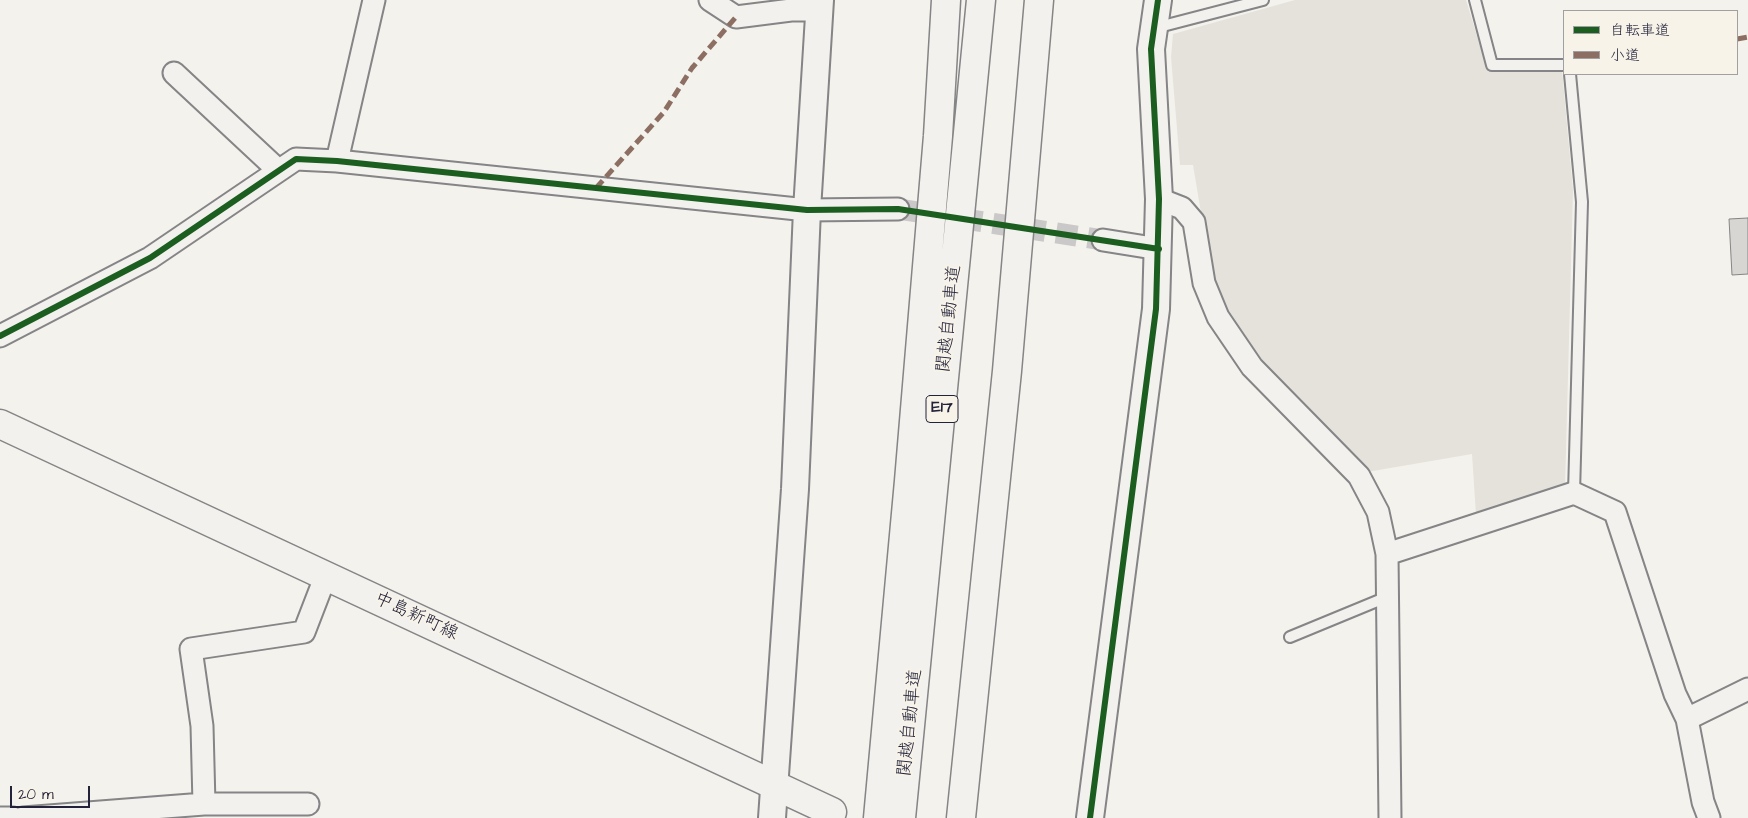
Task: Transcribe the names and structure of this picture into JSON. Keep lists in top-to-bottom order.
{
  "streets": {
    "main road": ["関越自動車道", "E17", "中島新町線"]
  },
  "legend": ["自転車道", "小道"],
  "scale_bar": "20 m"
}
